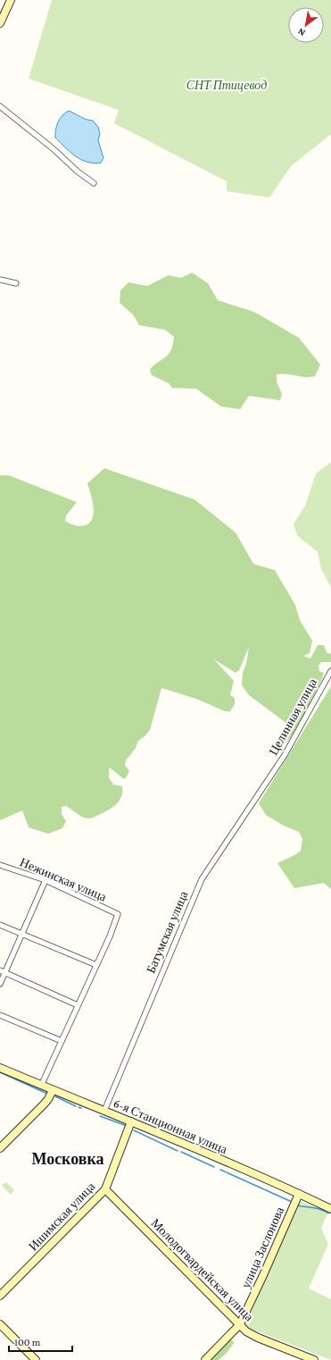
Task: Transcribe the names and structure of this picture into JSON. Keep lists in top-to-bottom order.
{
  "streets": {
    "street": [
      "Целинная улица",
      "Нежинская улица",
      "Батумская улица",
      "6-я Станционная улица",
      "Ишимская улица",
      "улица Заслонова",
      "Молодогвардейская улица"
    ]
  },
  "crossings": [
    ["Целинная улица", "Батумская улица"],
    ["Батумская улица", "6-я Станционная улица"],
    ["6-я Станционная улица", "Ишимская улица"],
    ["6-я Станционная улица", "улица Заслонова"],
    ["Ишимская улица", "Молодогвардейская улица"],
    ["улица Заслонова", "Молодогвардейская улица"]
  ],
  "districts": ["Московка"],
  "parks": ["СНТ Птицевод"],
  "scale_bar": "100 m",
  "north": "bottom left"
}
